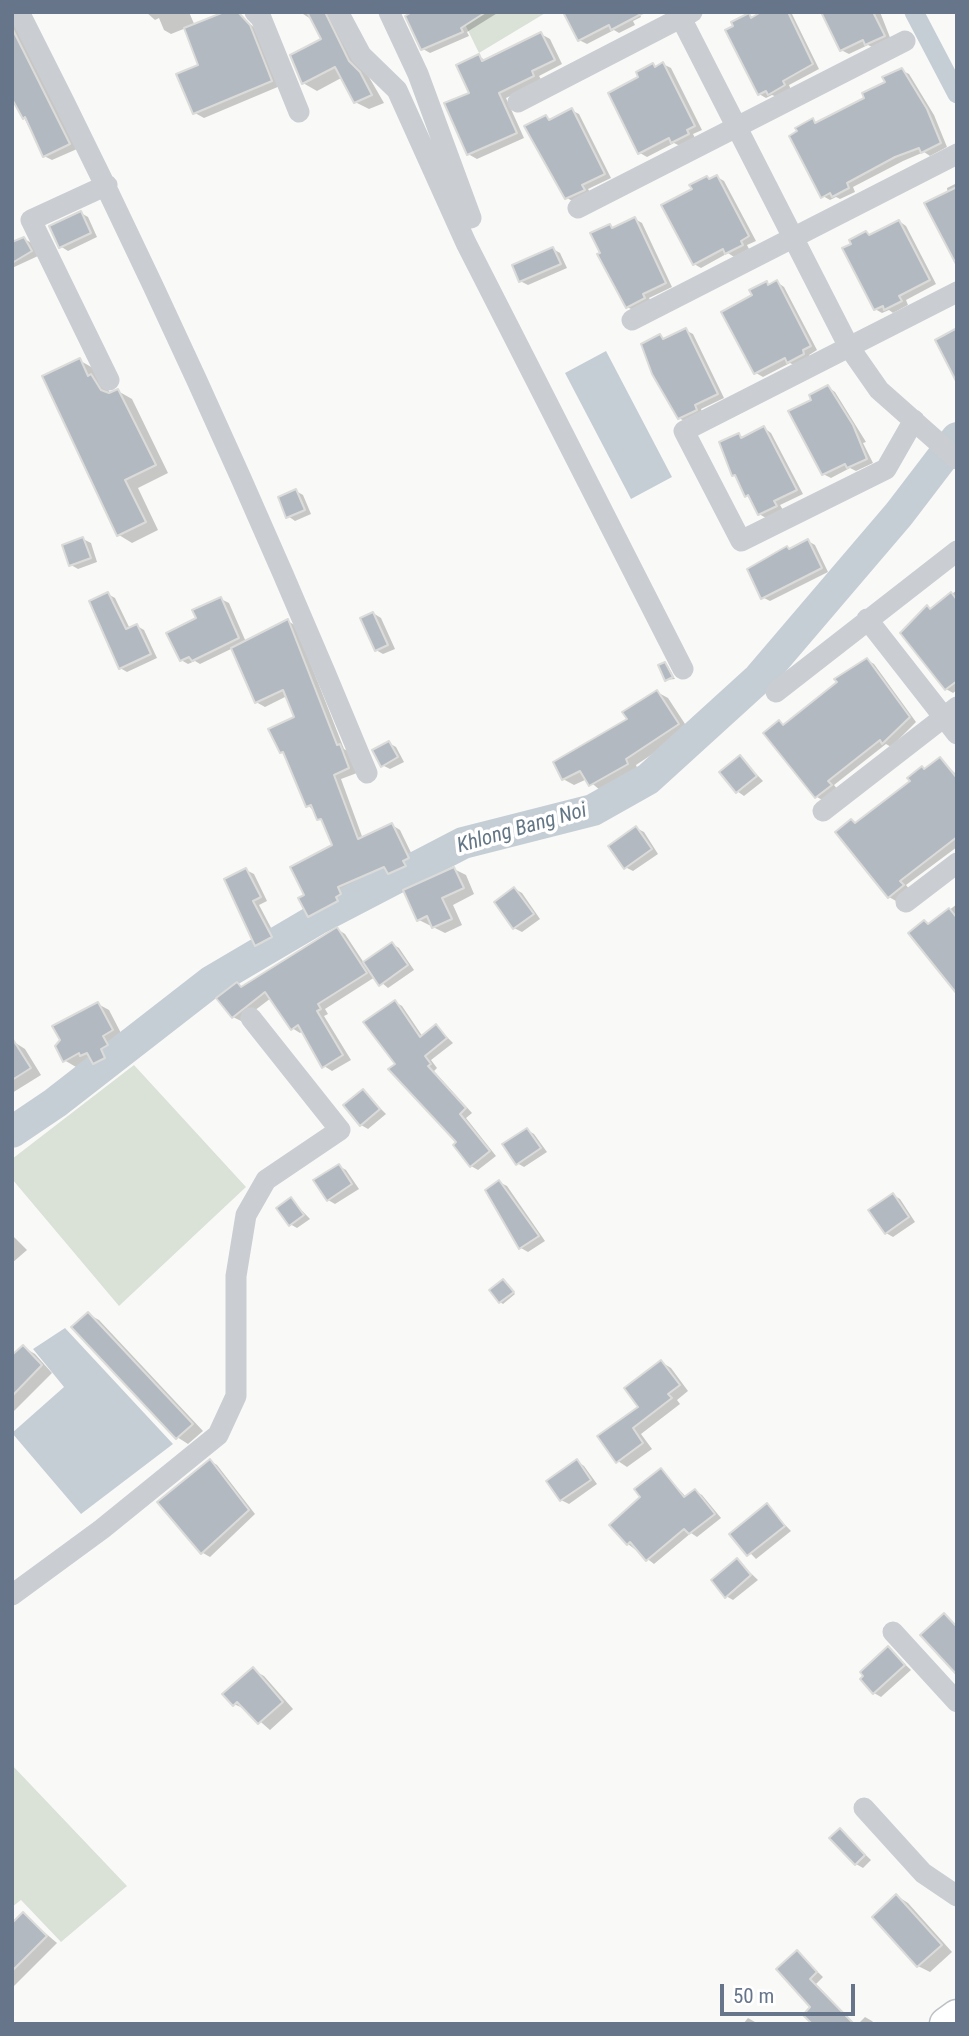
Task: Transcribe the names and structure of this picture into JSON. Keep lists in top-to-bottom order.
{
  "water": ["Khlong Bang Noi"],
  "scale_bar": "50 m"
}
